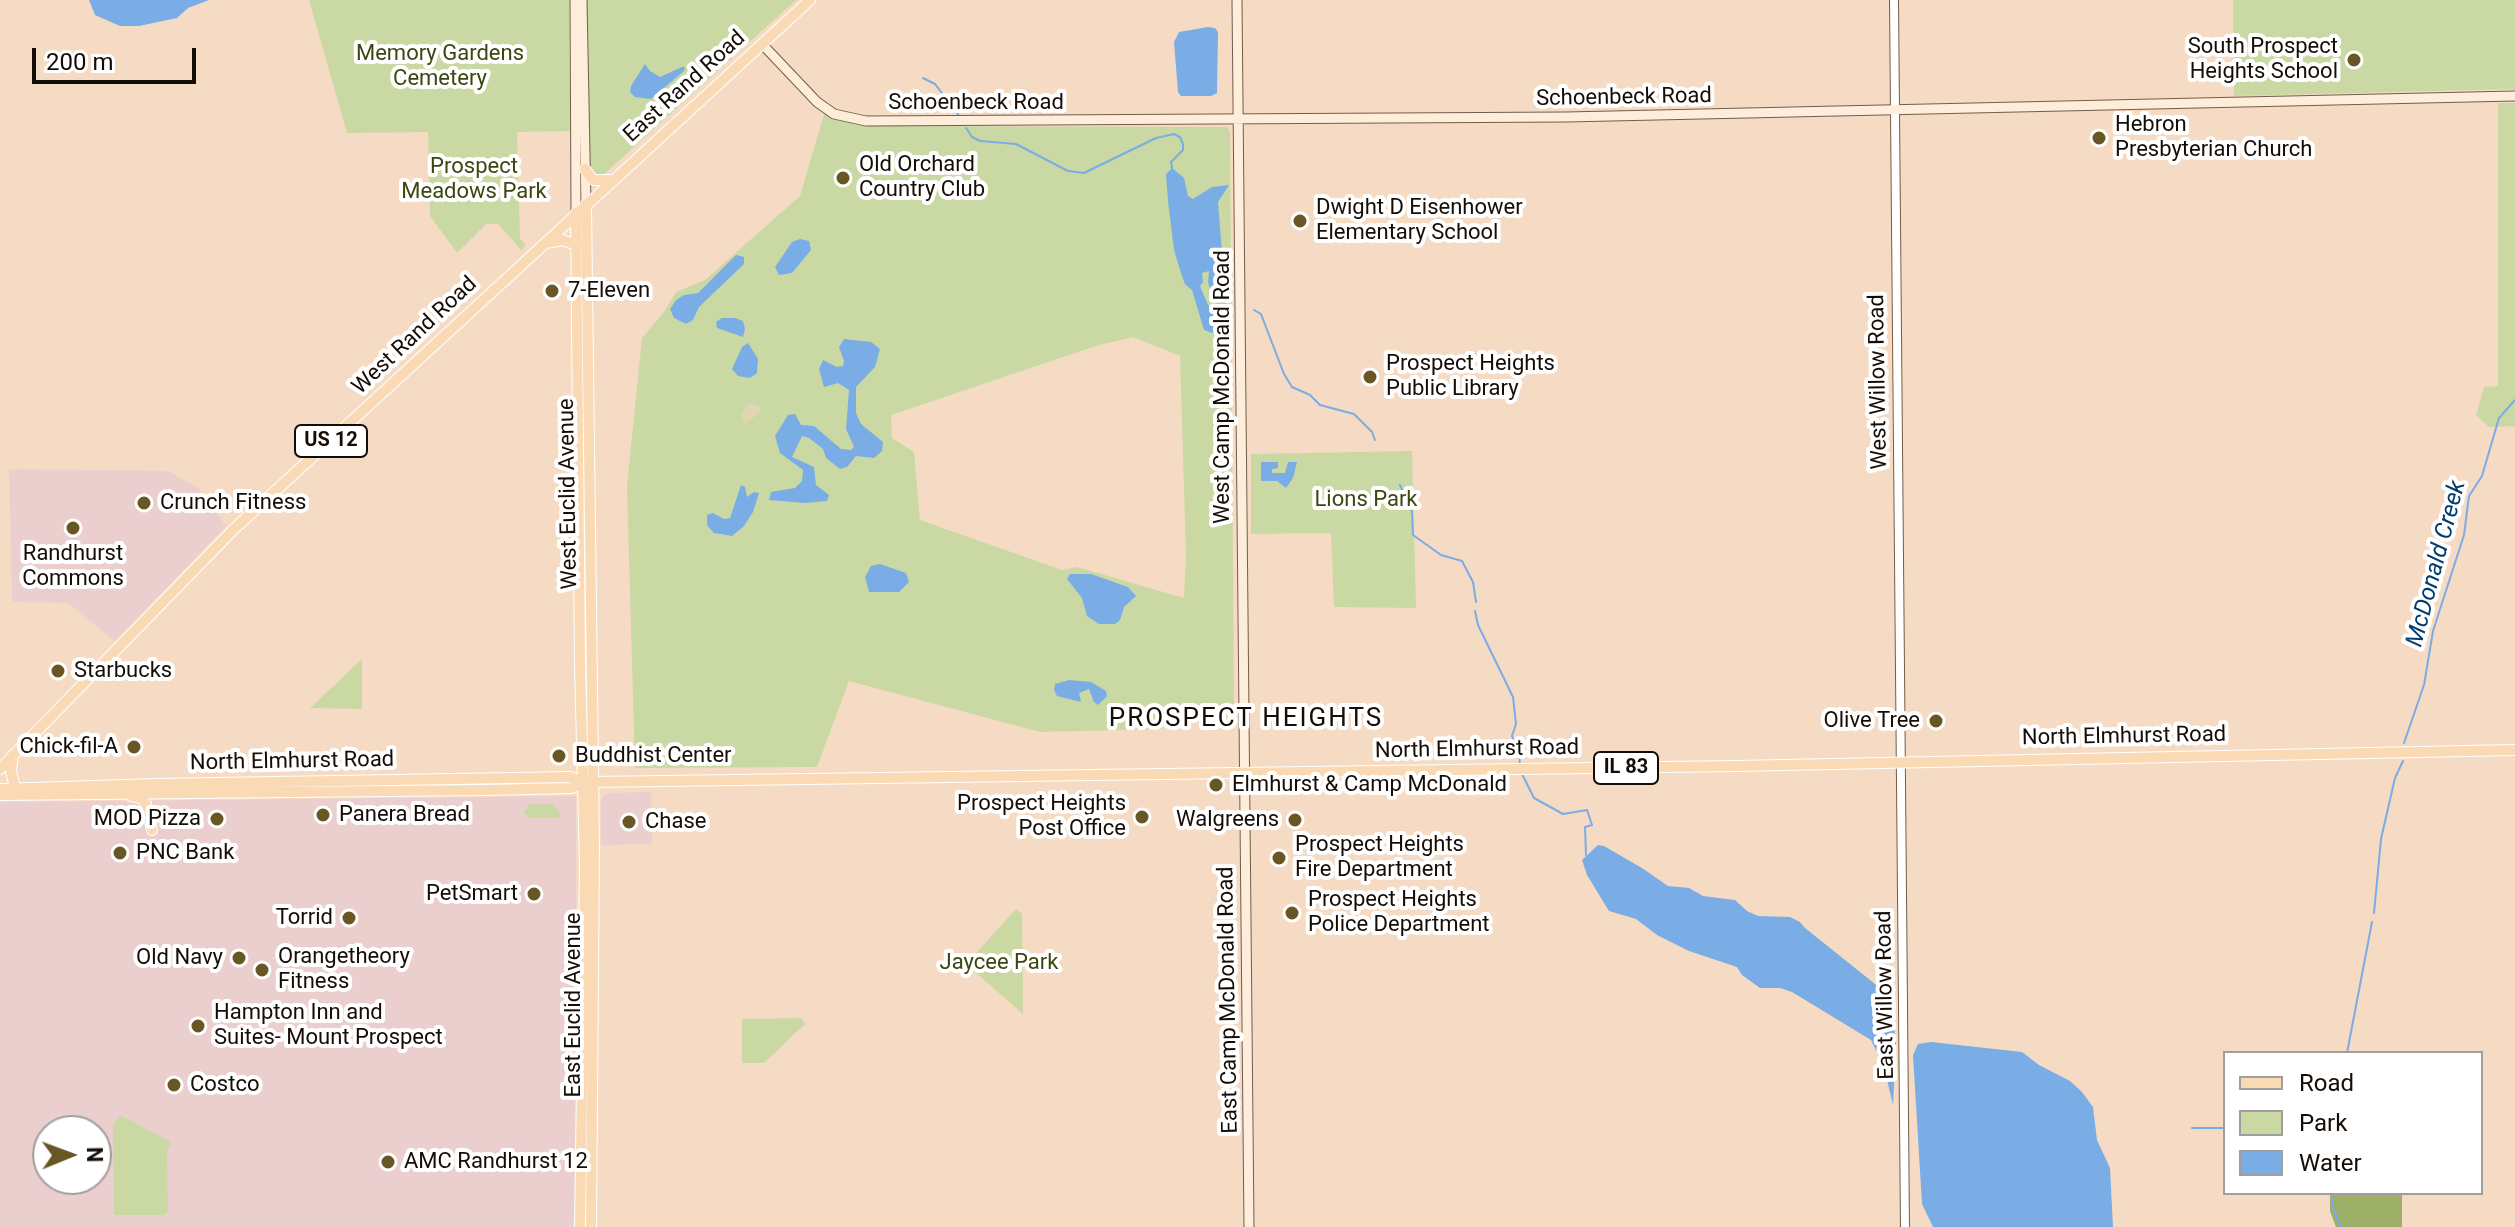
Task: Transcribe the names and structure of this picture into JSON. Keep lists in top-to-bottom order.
{
  "streets": {
    "main road": [
      "East Rand Road",
      "Schoenbeck Road",
      "West Rand Road",
      "West Camp McDonald Road",
      "US 12",
      "West Euclid Avenue",
      "North Elmhurst Road",
      "IL 83",
      "East Camp McDonald Road",
      "East Euclid Avenue"
    ],
    "street": ["West Willow Road", "East Willow Road"]
  },
  "crossings": [
    ["East Rand Road", "Schoenbeck Road"],
    ["East Rand Road", "West Rand Road"],
    ["East Rand Road", "West Euclid Avenue"],
    ["Schoenbeck Road", "West Willow Road"],
    ["Schoenbeck Road", "West Camp McDonald Road"],
    ["West Rand Road", "West Euclid Avenue"],
    ["West Willow Road", "North Elmhurst Road"],
    ["West Willow Road", "East Willow Road"],
    ["West Camp McDonald Road", "North Elmhurst Road"],
    ["West Camp McDonald Road", "East Camp McDonald Road"],
    ["West Euclid Avenue", "North Elmhurst Road"],
    ["West Euclid Avenue", "East Euclid Avenue"],
    ["North Elmhurst Road", "East Willow Road"],
    ["North Elmhurst Road", "East Camp McDonald Road"],
    ["North Elmhurst Road", "East Euclid Avenue"]
  ],
  "districts": ["PROSPECT HEIGHTS"],
  "water": ["McDonald Creek"],
  "parks": [
    "Memory Gardens Cemetery",
    "Prospect Meadows Park",
    "Lions Park",
    "Jaycee Park"
  ],
  "places": [
    "South Prospect Heights School",
    "Hebron Presbyterian Church",
    "Old Orchard Country Club",
    "Dwight D Eisenhower Elementary School",
    "7-Eleven",
    "Prospect Heights Public Library",
    "Crunch Fitness",
    "Randhurst Commons",
    "Starbucks",
    "Olive Tree",
    "Chick-fil-A",
    "Buddhist Center",
    "Elmhurst & Camp McDonald",
    "Panera Bread",
    "Prospect Heights Post Office",
    "MOD Pizza",
    "Walgreens",
    "Chase",
    "PNC Bank",
    "Prospect Heights Fire Department",
    "PetSmart",
    "Prospect Heights Police Department",
    "Torrid",
    "Old Navy",
    "Orangetheory Fitness",
    "Hampton Inn and Suites- Mount Prospect",
    "Costco",
    "AMC Randhurst 12"
  ],
  "legend": ["Road", "Park", "Water"],
  "scale_bar": "200 m",
  "north": "right"
}
